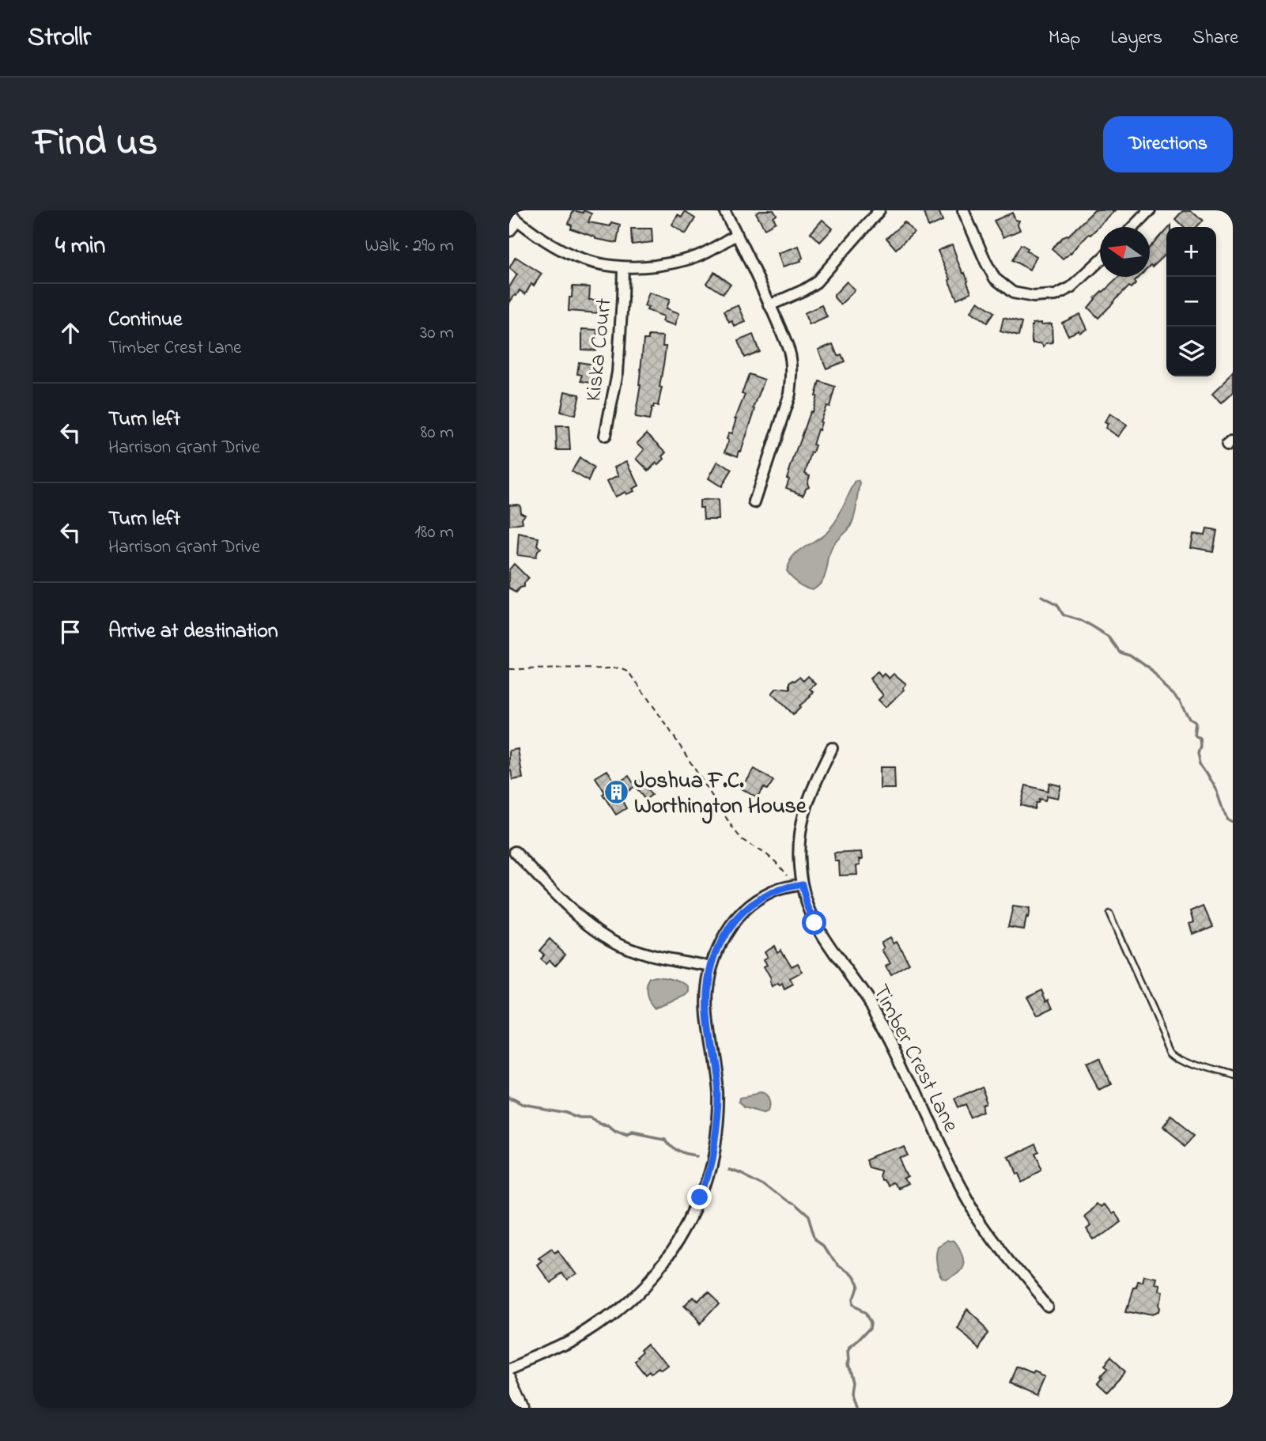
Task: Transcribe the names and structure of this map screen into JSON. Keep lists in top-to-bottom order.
{
  "streets": {
    "street": ["Kiska Court", "Timber Crest Lane"]
  },
  "places": {
    "building": ["Joshua F.C. Worthington House"]
  },
  "north": "left",
  "page": {
    "header": "Strollr",
    "nav": ["Map", "Layers", "Share"],
    "title": "Find us",
    "buttons": "Directions",
    "heading": ["4 min", "Walk · 290 m"],
    "map_buttons": ["+", "−"],
    "list": [
      ["Continue", "Timber Crest Lane", "30 m"],
      ["Turn left", "Harrison Grant Drive", "80 m"],
      ["Turn left", "Harrison Grant Drive", "180 m"],
      "Arrive at destination"
    ]
  }
}
